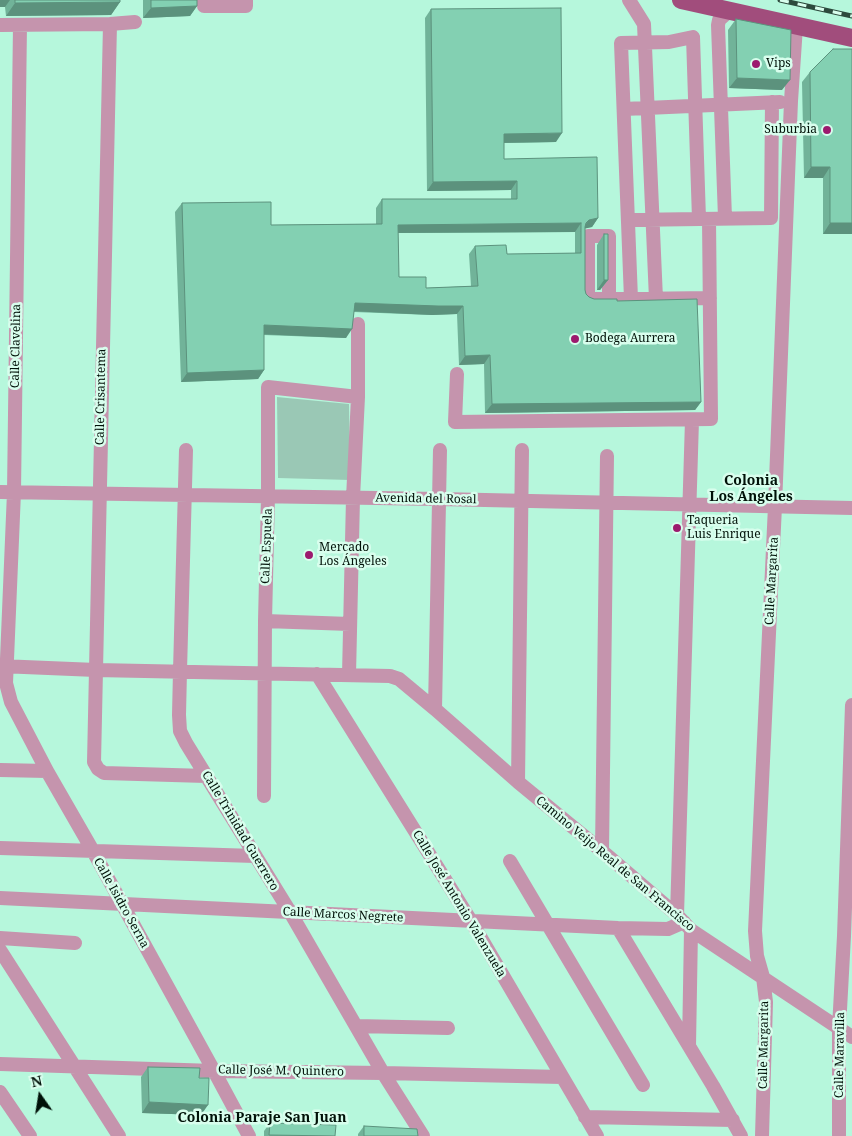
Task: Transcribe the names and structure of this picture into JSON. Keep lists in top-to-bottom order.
{
  "streets": {
    "street": [
      "Calle Clavelina",
      "Calle Crisantema",
      "Avenida del Rosal",
      "Calle Espuela",
      "Calle Margarita",
      "Calle Trinidad Guerrero",
      "Camino Veijo Real de San Francisco",
      "Calle Isidro Serna",
      "Calle José Antonio Valenzuela",
      "Calle Marcos Negrete",
      "Calle Maravilla",
      "Calle José M. Quintero"
    ]
  },
  "crossings": [
    ["Calle Clavelina", "Avenida del Rosal"],
    ["Calle Clavelina", "Calle Isidro Serna"],
    ["Calle Crisantema", "Avenida del Rosal"],
    ["Calle Crisantema", "Calle Trinidad Guerrero"],
    ["Avenida del Rosal", "Calle Espuela"],
    ["Avenida del Rosal", "Calle Margarita"],
    ["Avenida del Rosal", "Calle Trinidad Guerrero"],
    ["Calle Margarita", "Camino Veijo Real de San Francisco"],
    ["Calle Trinidad Guerrero", "Calle Marcos Negrete"],
    ["Calle Trinidad Guerrero", "Calle José M. Quintero"],
    ["Camino Veijo Real de San Francisco", "Calle Marcos Negrete"],
    ["Camino Veijo Real de San Francisco", "Calle Maravilla"],
    ["Calle Isidro Serna", "Calle Marcos Negrete"],
    ["Calle Isidro Serna", "Calle José M. Quintero"],
    ["Calle José Antonio Valenzuela", "Calle Marcos Negrete"],
    ["Calle José Antonio Valenzuela", "Calle José M. Quintero"]
  ],
  "districts": ["Colonia Los Ángeles", "Colonia Paraje San Juan"],
  "places": [
    "Vips",
    "Suburbia",
    "Bodega Aurrera",
    "Taqueria Luis Enrique",
    "Mercado Los Ángeles"
  ],
  "north": "top"
}
